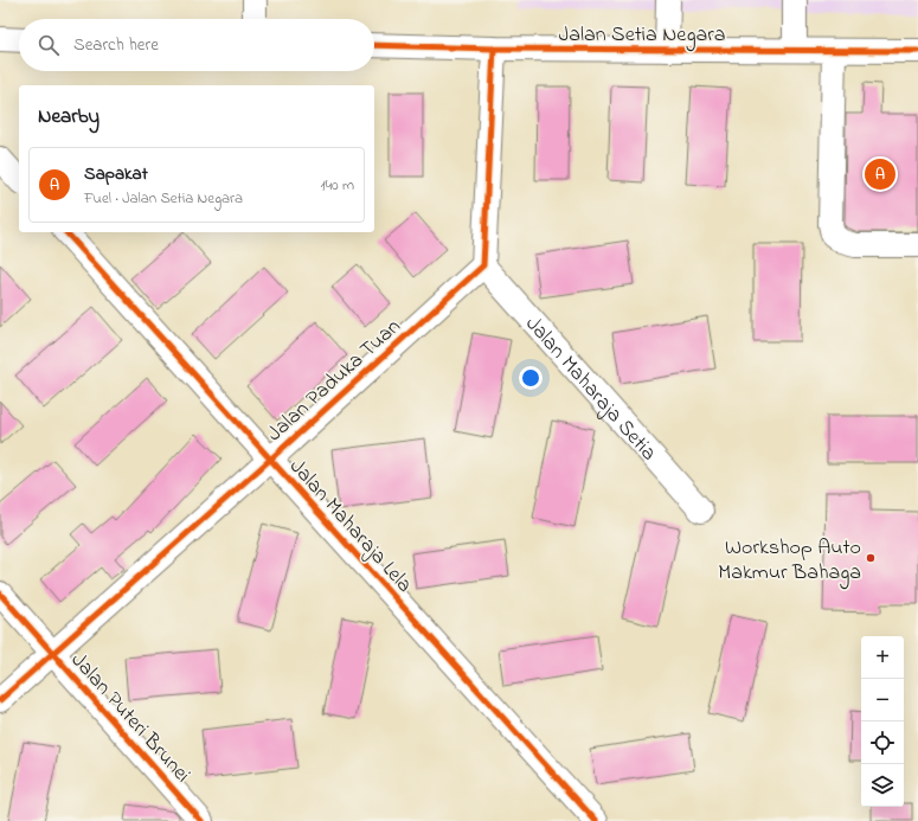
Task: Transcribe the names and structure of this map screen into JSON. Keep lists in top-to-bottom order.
{
  "streets": {
    "street": [
      "Jalan Setia Negara",
      "Jalan Paduka Tuan",
      "Jalan Maharaja Setia",
      "Jalan Maharaja Lela",
      "Jalan Puteri Brunei"
    ]
  },
  "crossings": [
    ["Jalan Paduka Tuan", "Jalan Maharaja Setia"],
    ["Jalan Paduka Tuan", "Jalan Maharaja Lela"],
    ["Jalan Paduka Tuan", "Jalan Puteri Brunei"]
  ],
  "places": ["Workshop Auto Makmur Bahaga"],
  "page": {
    "search": "Search here",
    "heading": "Nearby",
    "list": [
      {
        "mark": "A",
        "name": "Sapakat",
        "note": "Fuel · Jalan Setia Negara",
        "value": "140 m"
      }
    ],
    "pins": "A",
    "map_buttons": ["+", "−"]
  }
}
